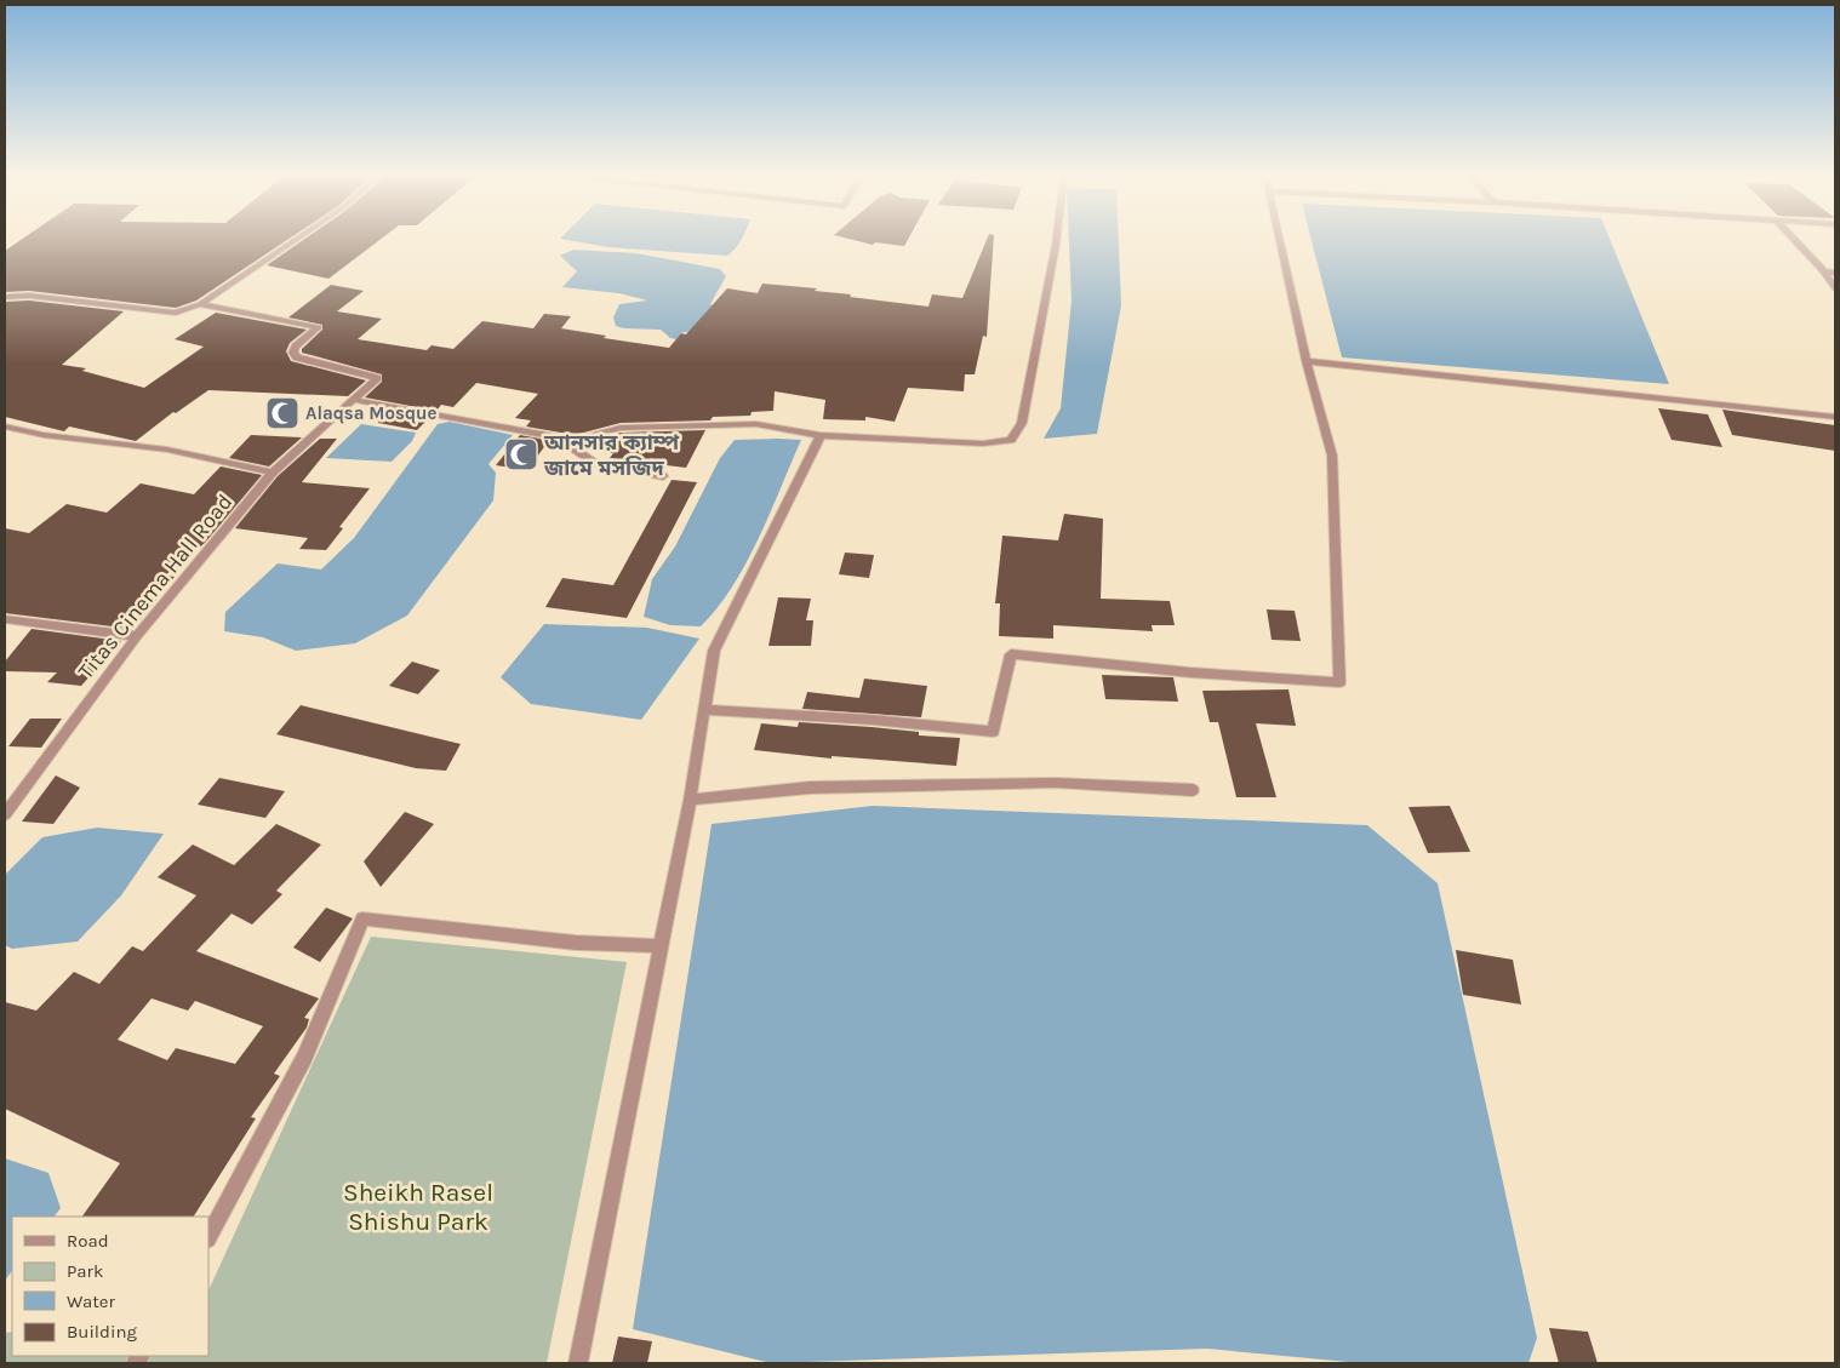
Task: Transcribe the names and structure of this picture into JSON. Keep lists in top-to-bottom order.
{
  "streets": {
    "street": ["Titas Cinema Hall Road"]
  },
  "parks": ["Sheikh Rasel Shishu Park"],
  "places": {
    "mosque": ["Alaqsa Mosque", "আনসার ক্যাম্প জামে মসজিদ"]
  },
  "legend": [
    "Road",
    "Park",
    "Water",
    "Building"
  ]
}
